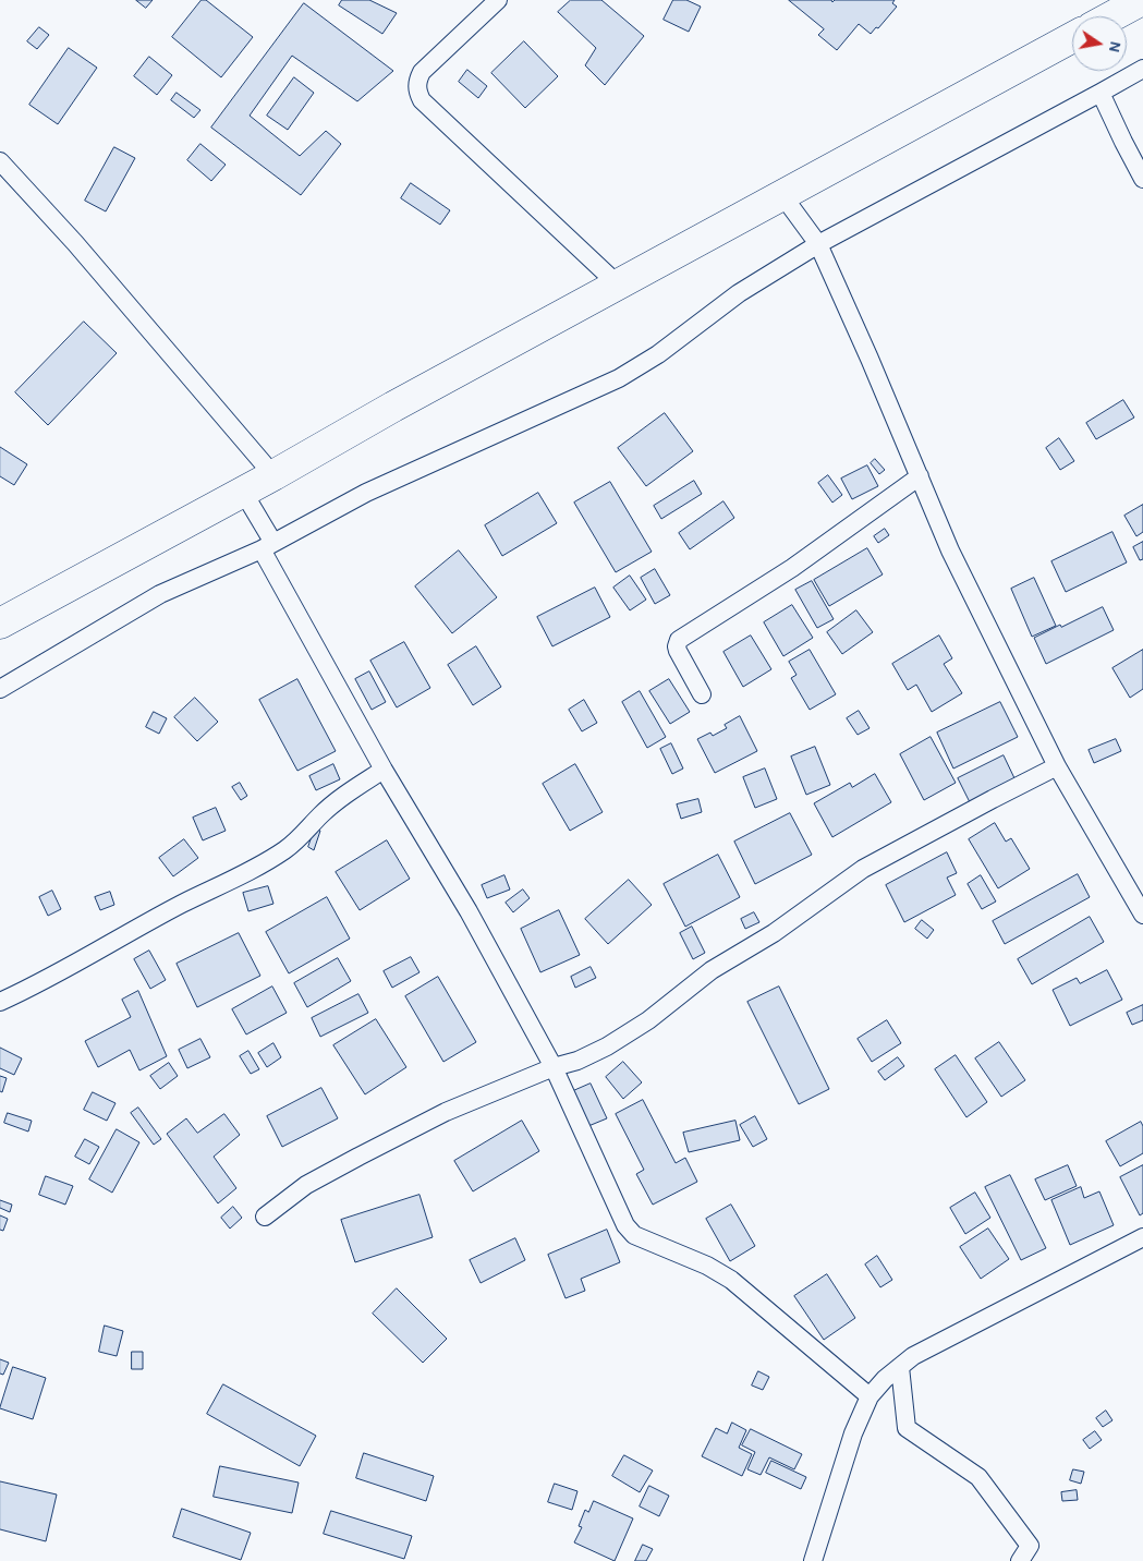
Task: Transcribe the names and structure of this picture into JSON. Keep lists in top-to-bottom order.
{
  "north": "right"
}
